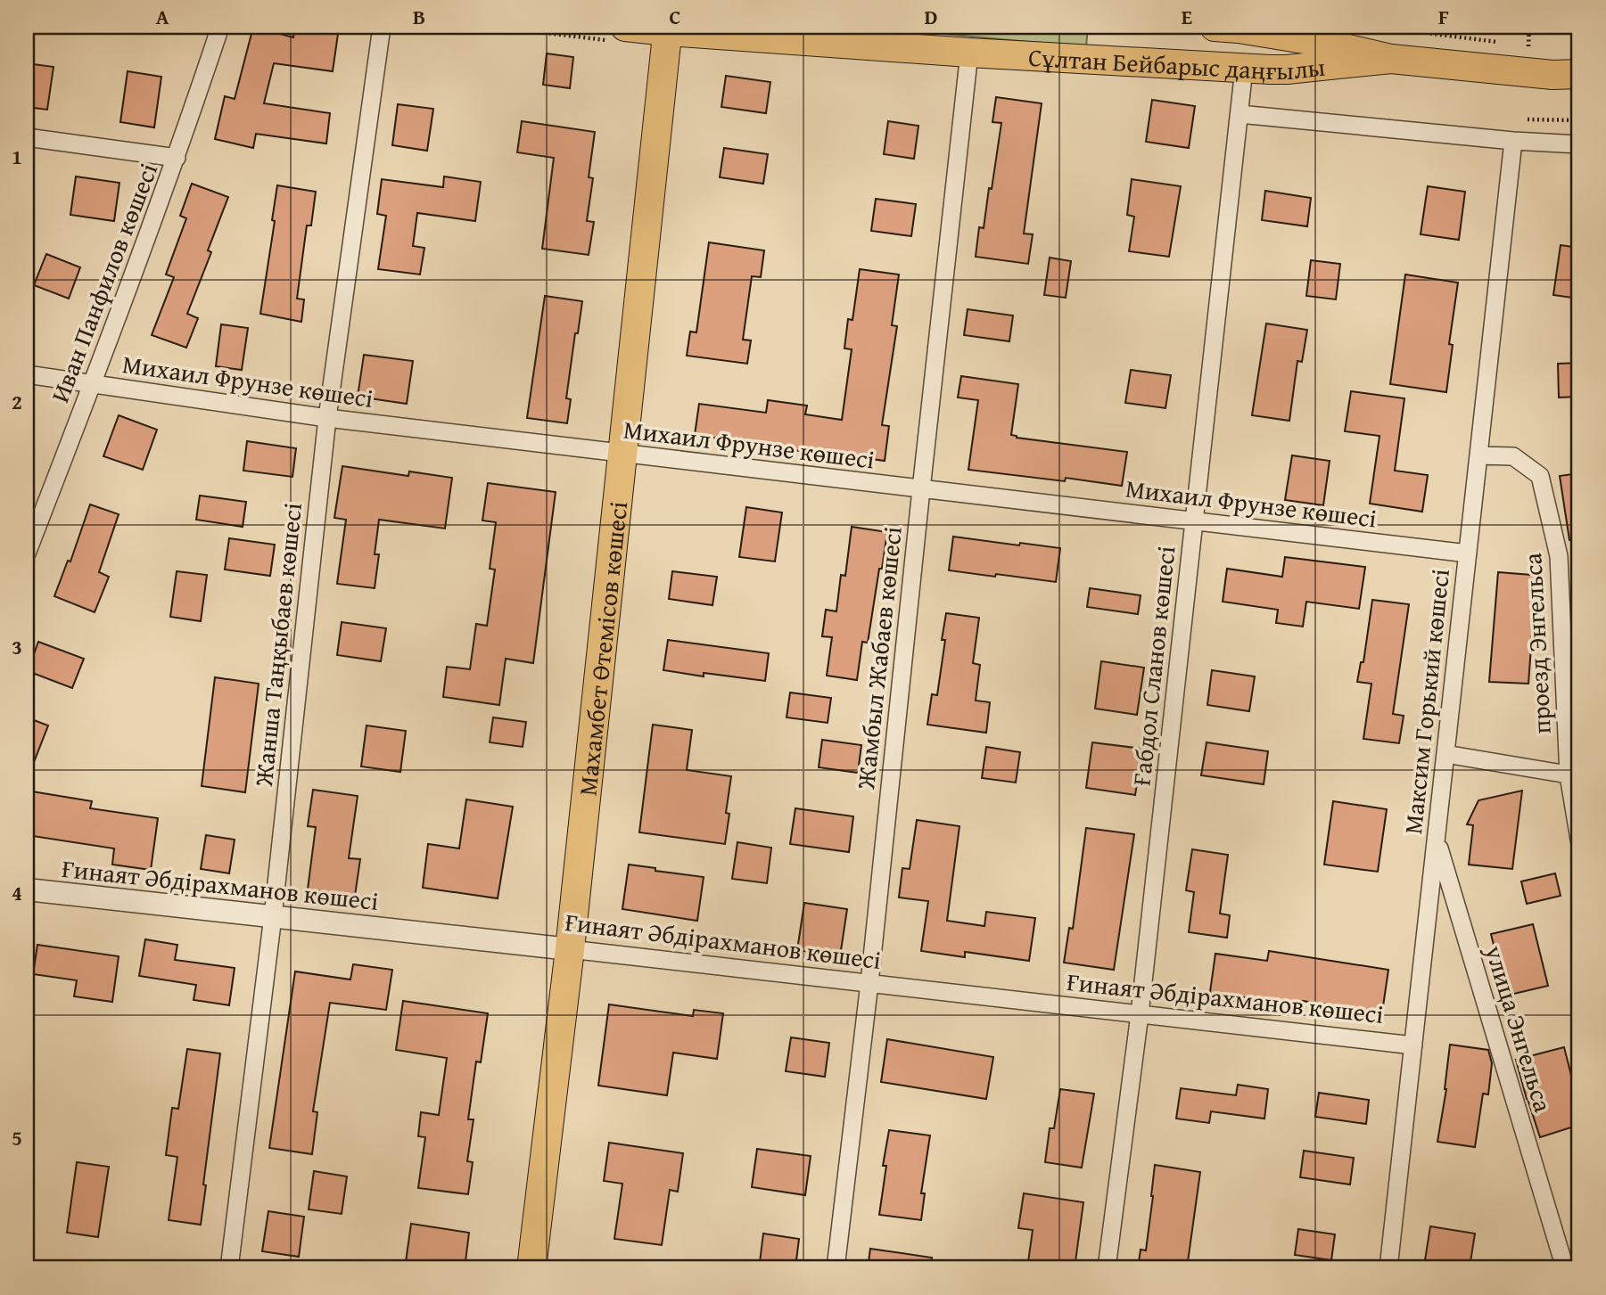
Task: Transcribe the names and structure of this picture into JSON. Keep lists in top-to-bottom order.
{
  "streets": {
    "main road": ["Сұлтан Бейбарыс даңғылы", "Махамбет Өтемісов көшесі"],
    "street": [
      "Иван Панфилов көшесі",
      "Михаил Фрунзе көшесі",
      "проезд Энгельса",
      "Жанша Таңқыбаев көшесі",
      "Жамбыл Жабаев көшесі",
      "Ғабдол Сланов көшесі",
      "Максим Горький көшесі",
      "Ғинаят Әбдірахманов көшесі",
      "улица Энгельса"
    ]
  },
  "crossings": [
    ["Сұлтан Бейбарыс даңғылы", "Махамбет Өтемісов көшесі"],
    ["Сұлтан Бейбарыс даңғылы", "Жамбыл Жабаев көшесі"],
    ["Сұлтан Бейбарыс даңғылы", "Ғабдол Сланов көшесі"],
    ["Иван Панфилов көшесі", "Михаил Фрунзе көшесі"],
    ["Михаил Фрунзе көшесі", "Жанша Таңқыбаев көшесі"],
    ["Михаил Фрунзе көшесі", "Махамбет Өтемісов көшесі"],
    ["Михаил Фрунзе көшесі", "Жамбыл Жабаев көшесі"],
    ["Михаил Фрунзе көшесі", "Ғабдол Сланов көшесі"],
    ["Михаил Фрунзе көшесі", "Максим Горький көшесі"],
    ["проезд Энгельса", "Максим Горький көшесі"],
    ["Жанша Таңқыбаев көшесі", "Ғинаят Әбдірахманов көшесі"],
    ["Махамбет Өтемісов көшесі", "Ғинаят Әбдірахманов көшесі"],
    ["Жамбыл Жабаев көшесі", "Ғинаят Әбдірахманов көшесі"],
    ["Ғабдол Сланов көшесі", "Ғинаят Әбдірахманов көшесі"],
    ["Максим Горький көшесі", "Ғинаят Әбдірахманов көшесі"],
    ["Максим Горький көшесі", "улица Энгельса"]
  ],
  "grid": {
    "columns": [
      "A",
      "B",
      "C",
      "D",
      "E",
      "F"
    ],
    "rows": [
      "1",
      "2",
      "3",
      "4",
      "5"
    ]
  }
}
